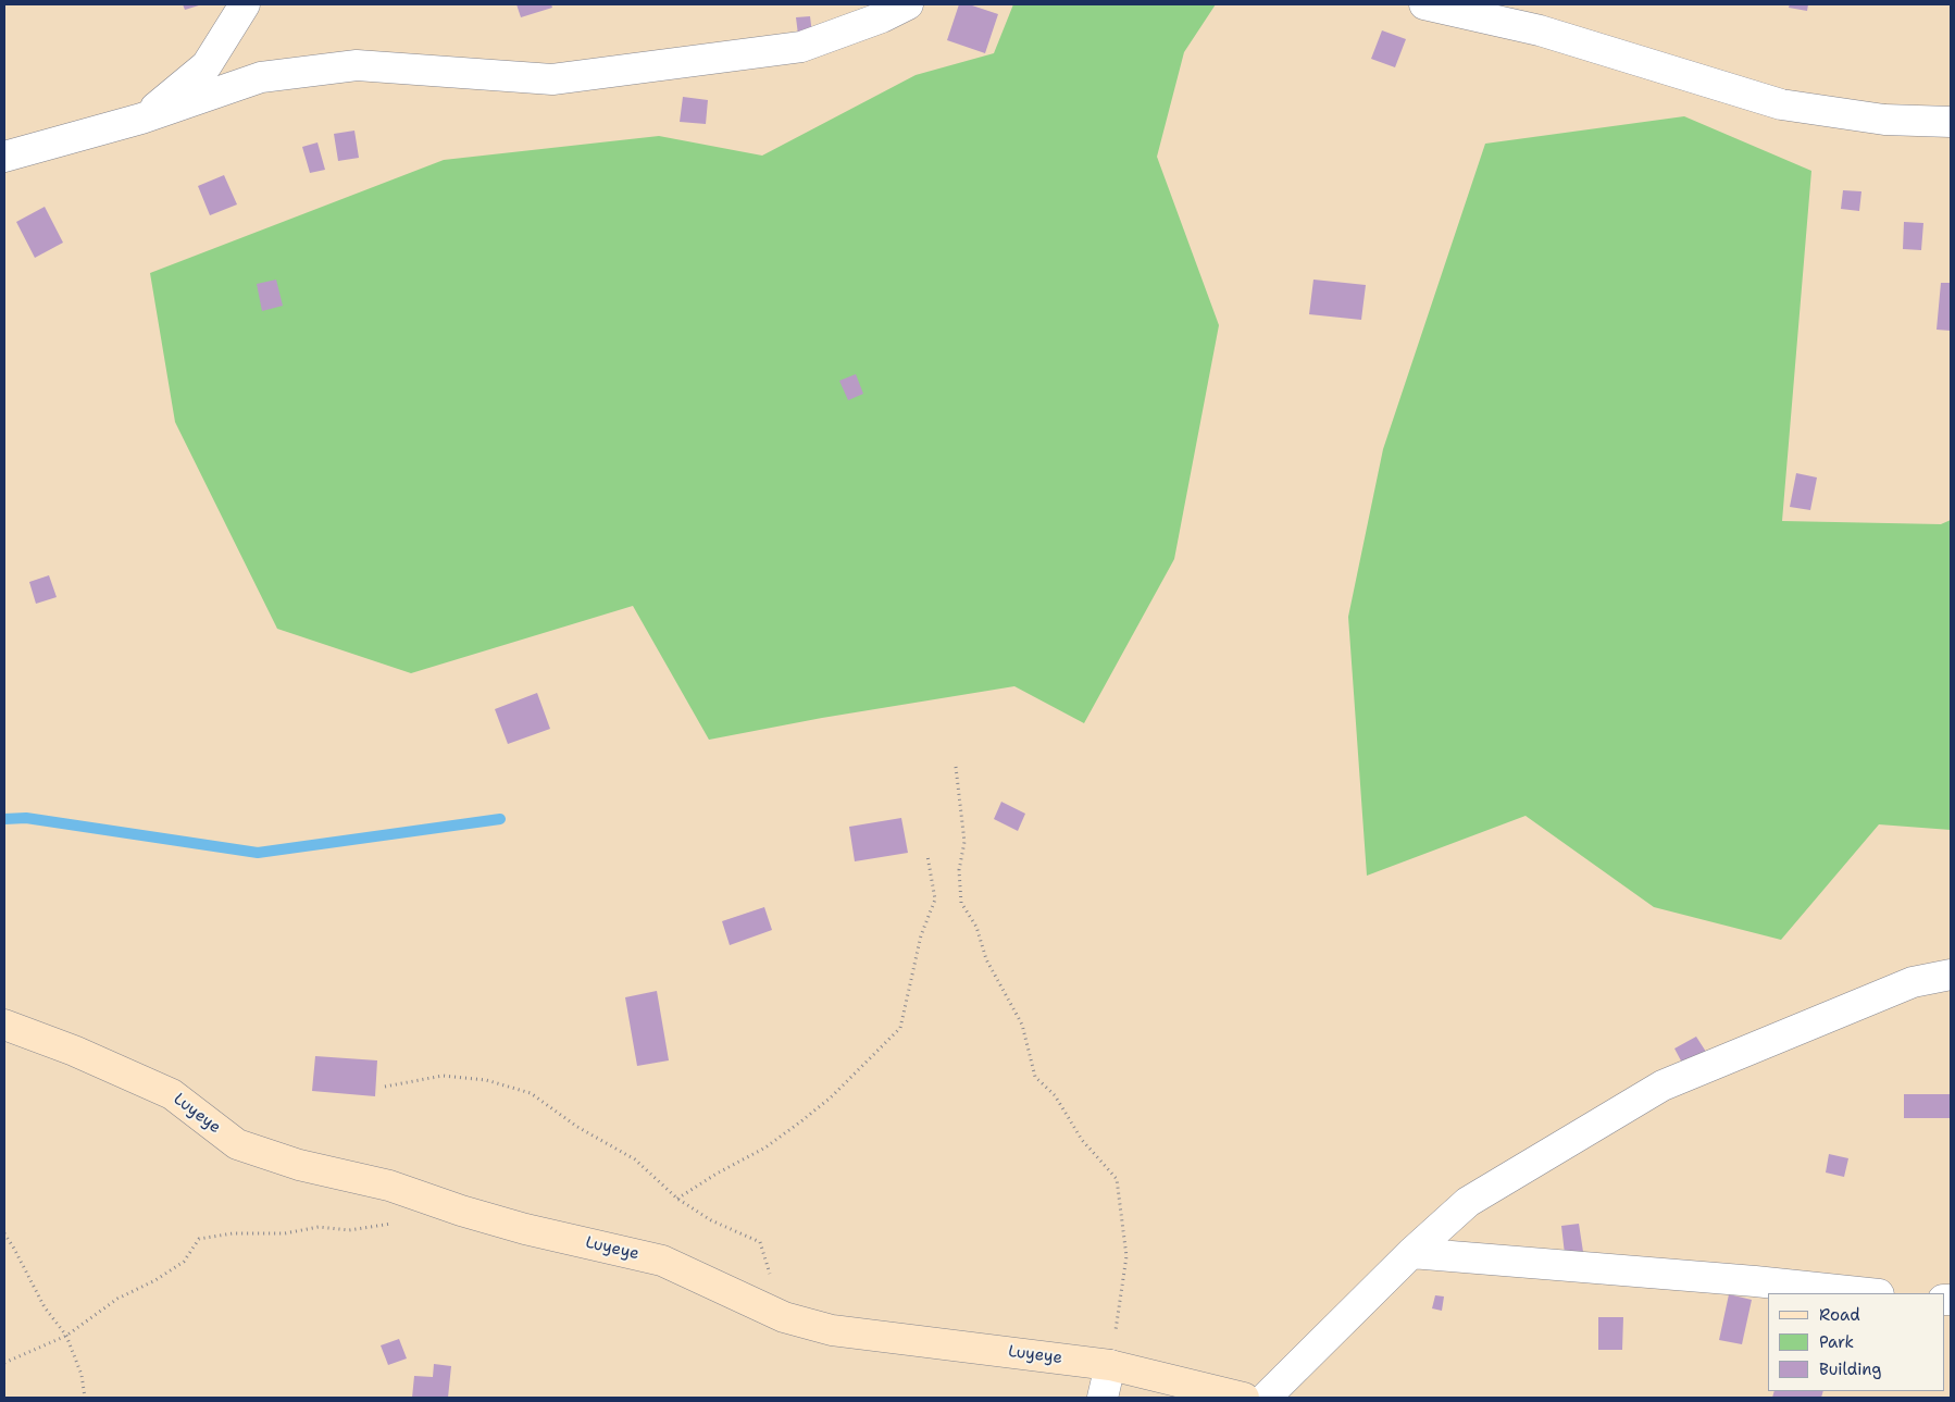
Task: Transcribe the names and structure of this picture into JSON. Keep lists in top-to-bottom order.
{
  "streets": {
    "street": ["Luyeye"]
  },
  "legend": ["Road", "Park", "Building"]
}
